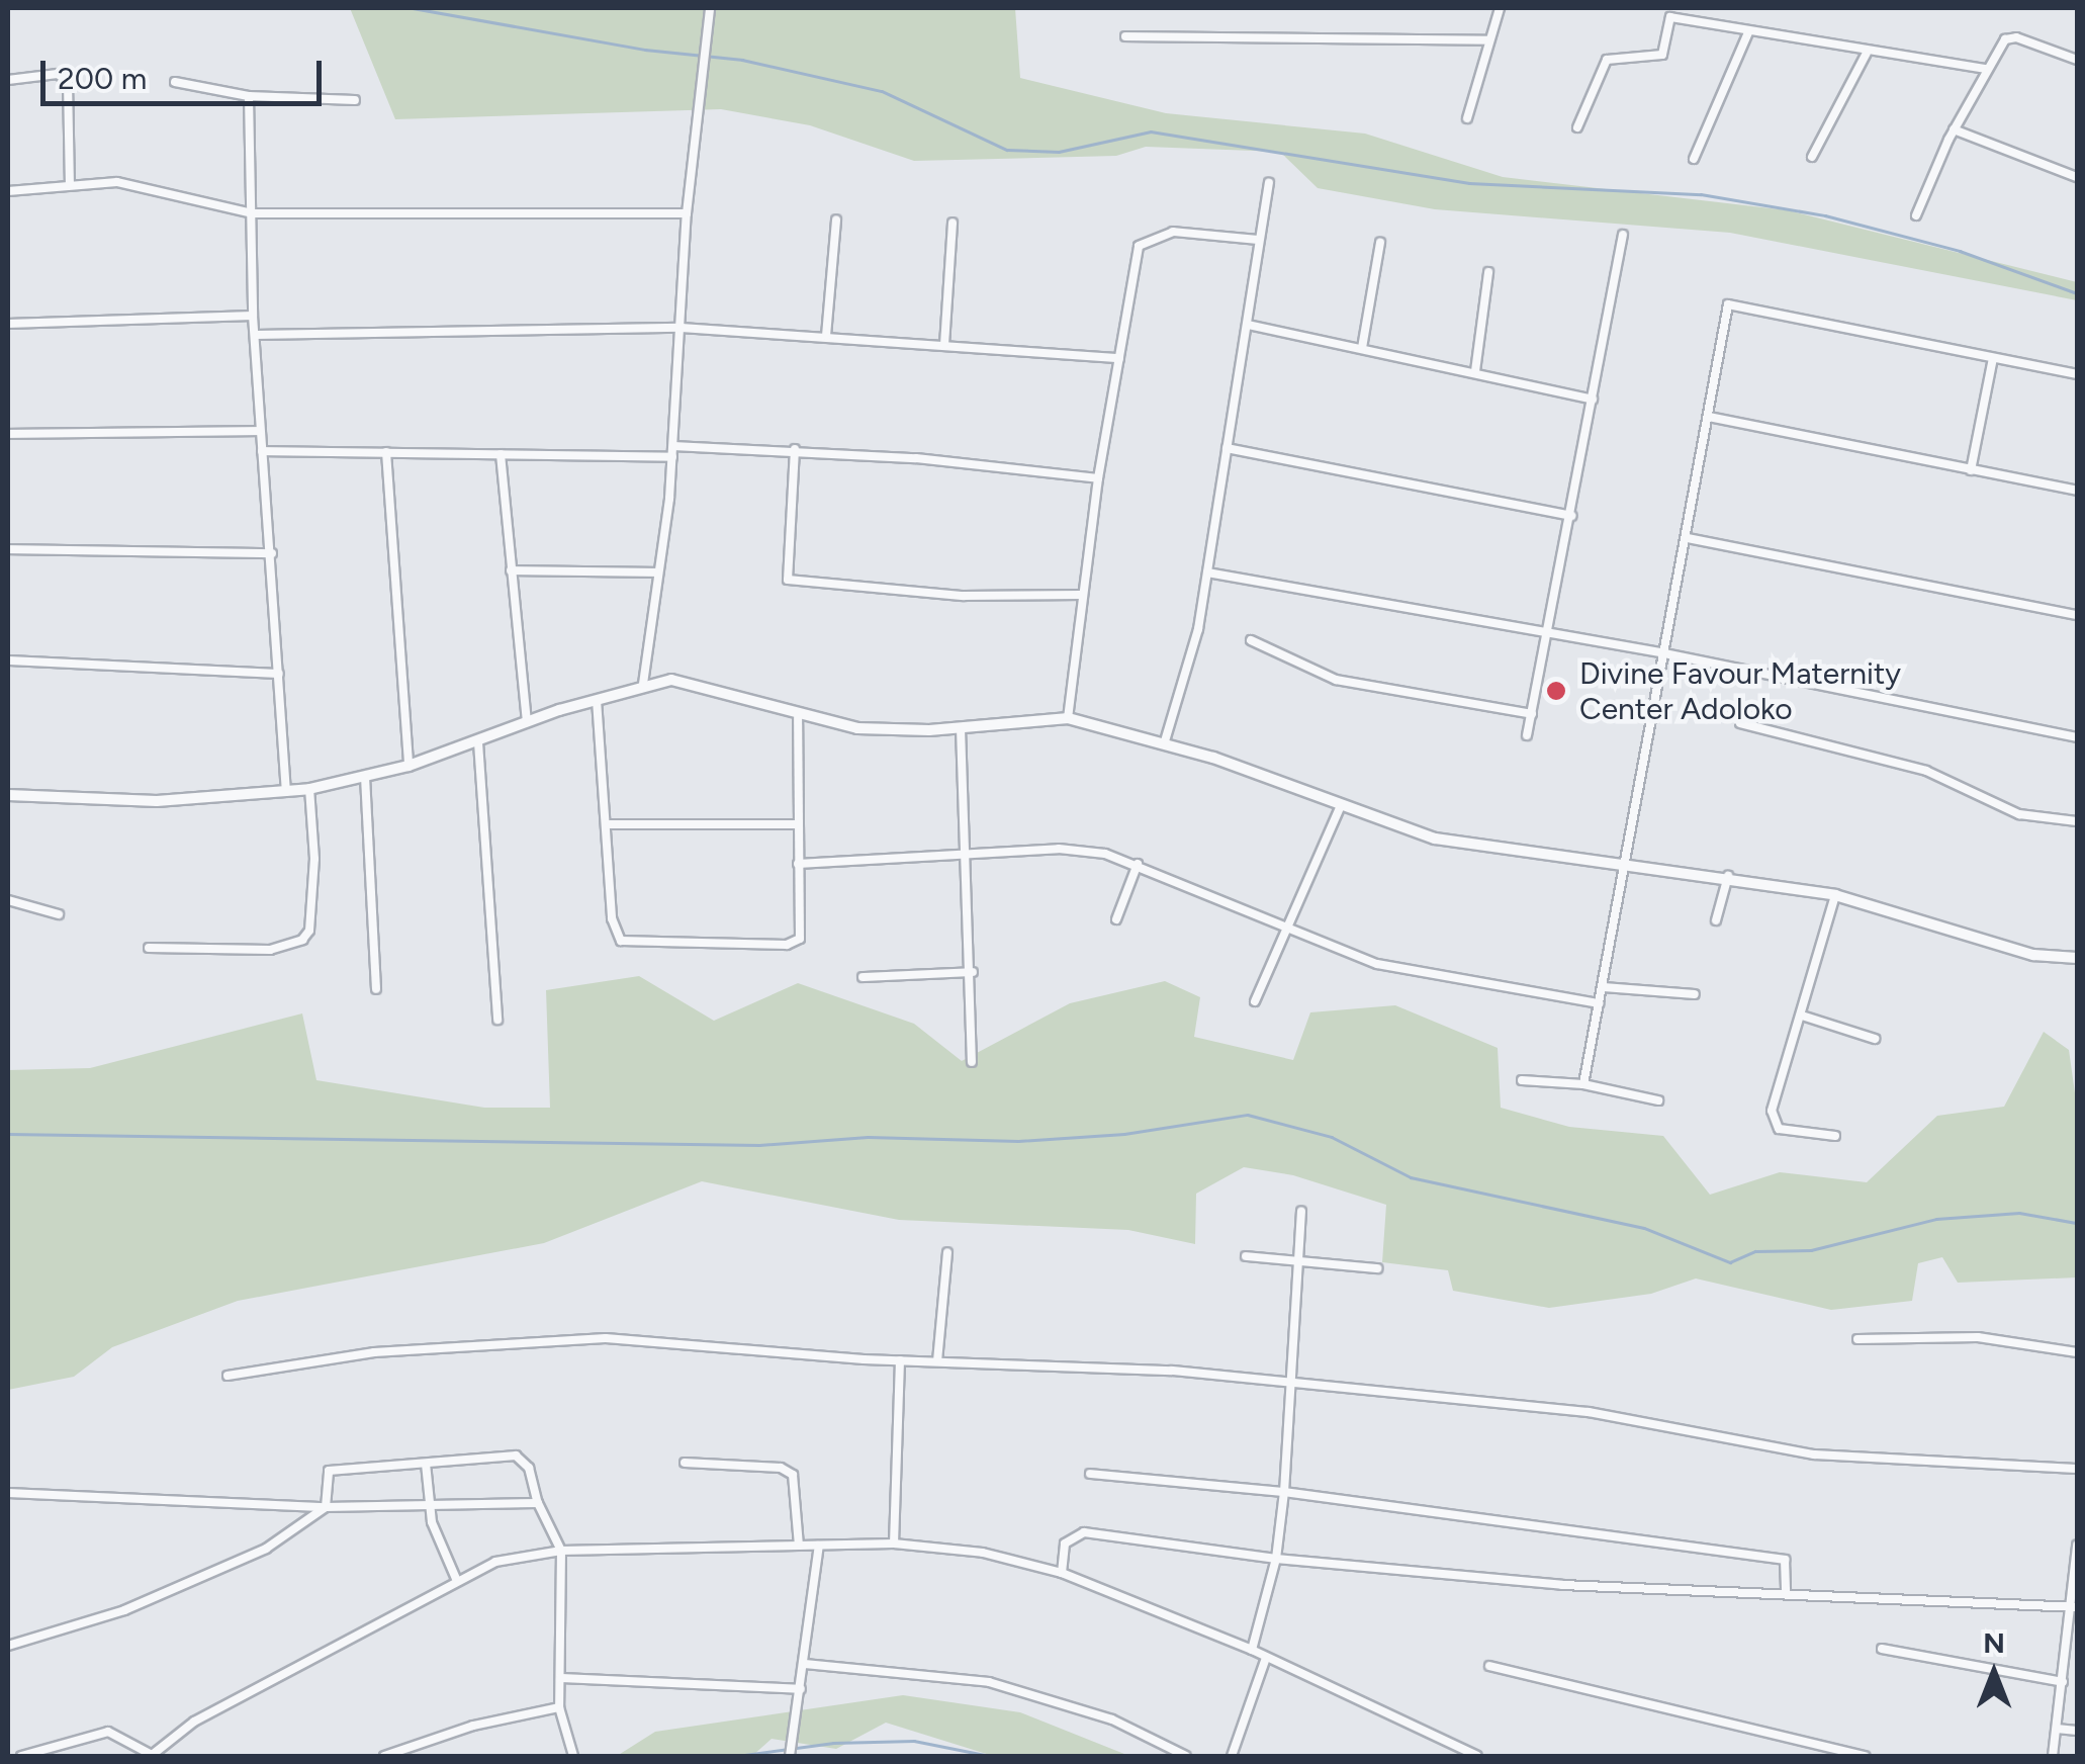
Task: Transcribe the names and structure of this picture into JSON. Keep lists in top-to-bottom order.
{
  "places": ["Divine Favour Maternity Center Adoloko"],
  "scale_bar": "200 m",
  "north": "top"
}
